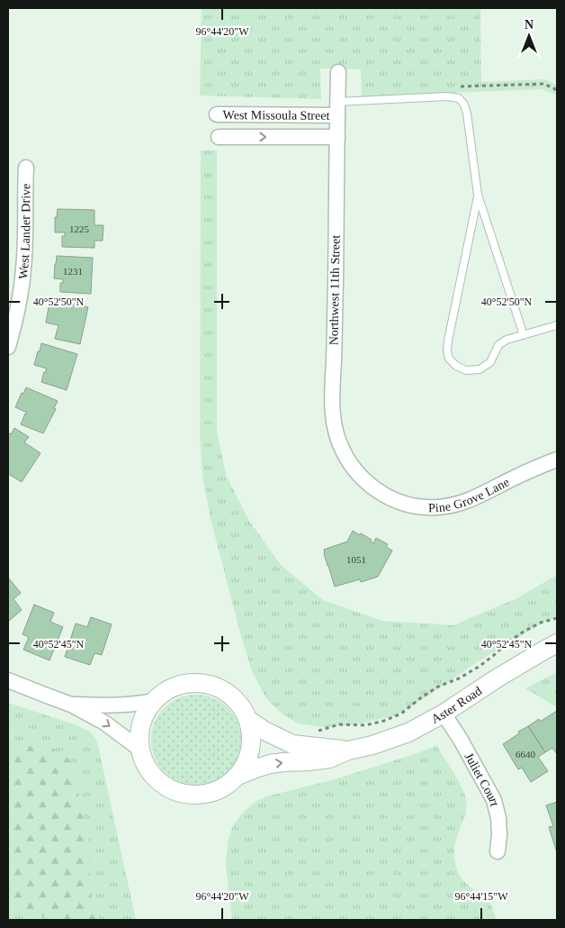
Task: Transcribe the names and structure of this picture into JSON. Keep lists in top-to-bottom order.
{
  "streets": {
    "street": [
      "West Missoula Street",
      "West Lander Drive",
      "Northwest 11th Street",
      "Pine Grove Lane",
      "Aster Road",
      "Juliet Court"
    ]
  },
  "crossings": [
    ["West Missoula Street", "Northwest 11th Street"],
    ["Northwest 11th Street", "Pine Grove Lane"],
    ["Aster Road", "Juliet Court"]
  ],
  "house_numbers": [
    "1225",
    "1231",
    "1051",
    "6640"
  ],
  "north": "top",
  "coordinates": [
    "96°44'20\"W",
    "40°52'50\"N",
    "40°52'45\"N",
    "96°44'15\"W"
  ]
}
